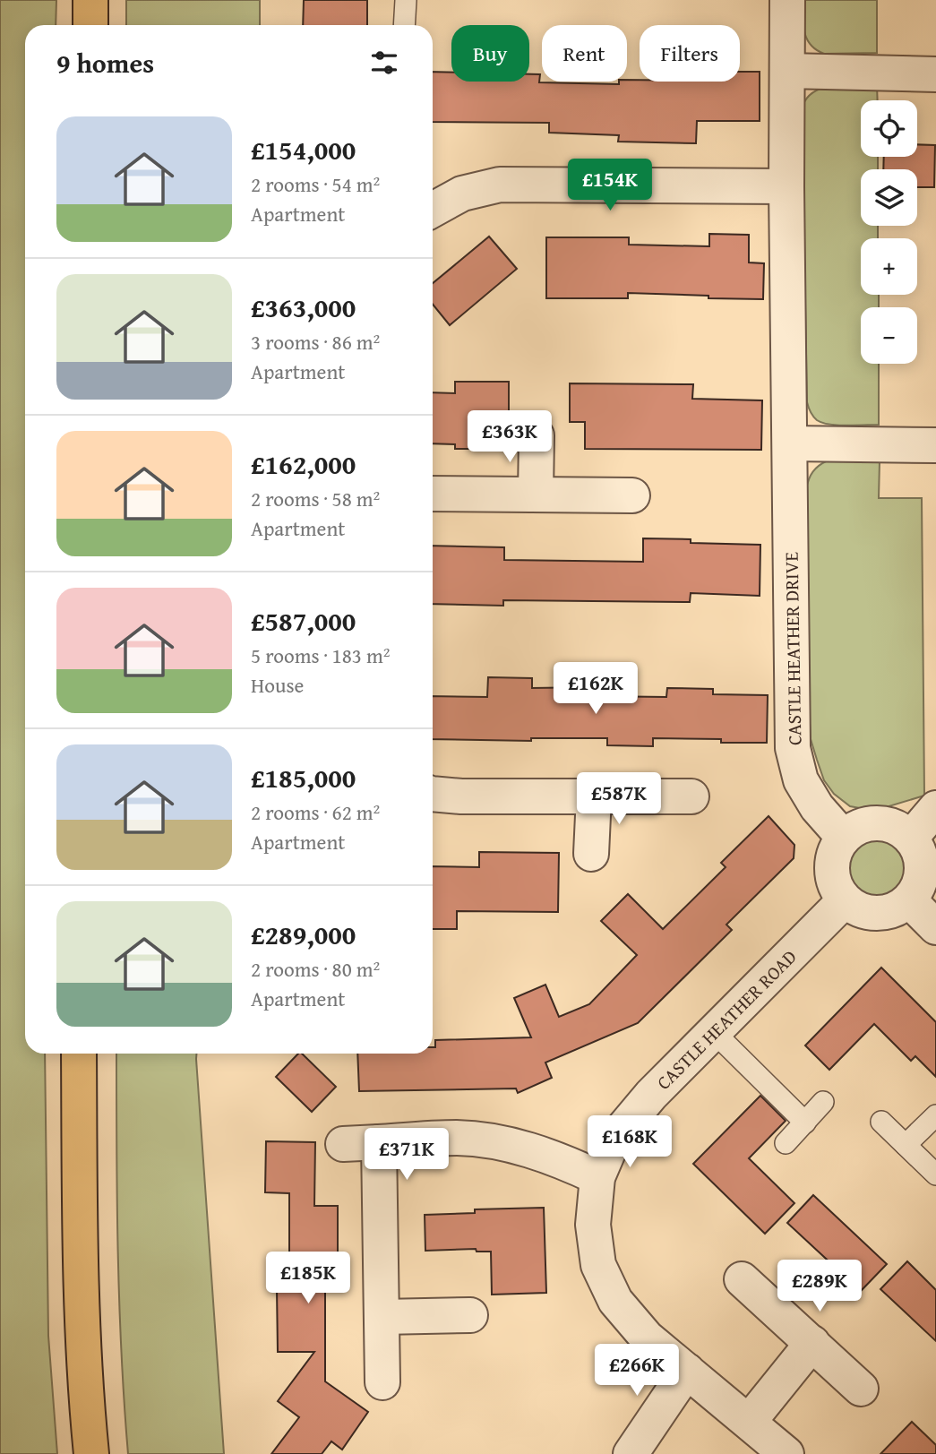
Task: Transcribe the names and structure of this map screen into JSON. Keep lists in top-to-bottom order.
{
  "streets": {
    "street": ["CASTLE HEATHER DRIVE", "CASTLE HEATHER ROAD"]
  },
  "crossings": [
    ["CASTLE HEATHER DRIVE", "CASTLE HEATHER ROAD"]
  ],
  "page": {
    "chip": ["Buy", "Rent", "Filters"],
    "heading": "9 homes",
    "map_buttons": ["+", "−"],
    "list": [
      {
        "name": "£154,000",
        "note": "2 rooms · 54 m² · Apartment"
      },
      {
        "name": "£363,000",
        "note": "3 rooms · 86 m² · Apartment"
      },
      {
        "name": "£162,000",
        "note": "2 rooms · 58 m² · Apartment"
      },
      {
        "name": "£587,000",
        "note": "5 rooms · 183 m² · House"
      },
      {
        "name": "£185,000",
        "note": "2 rooms · 62 m² · Apartment"
      },
      {
        "name": "£289,000",
        "note": "2 rooms · 80 m² · Apartment"
      }
    ],
    "price": [
      "£154K",
      "£363K",
      "£162K",
      "£587K",
      "£168K",
      "£371K",
      "£185K",
      "£289K",
      "£266K"
    ]
  }
}
